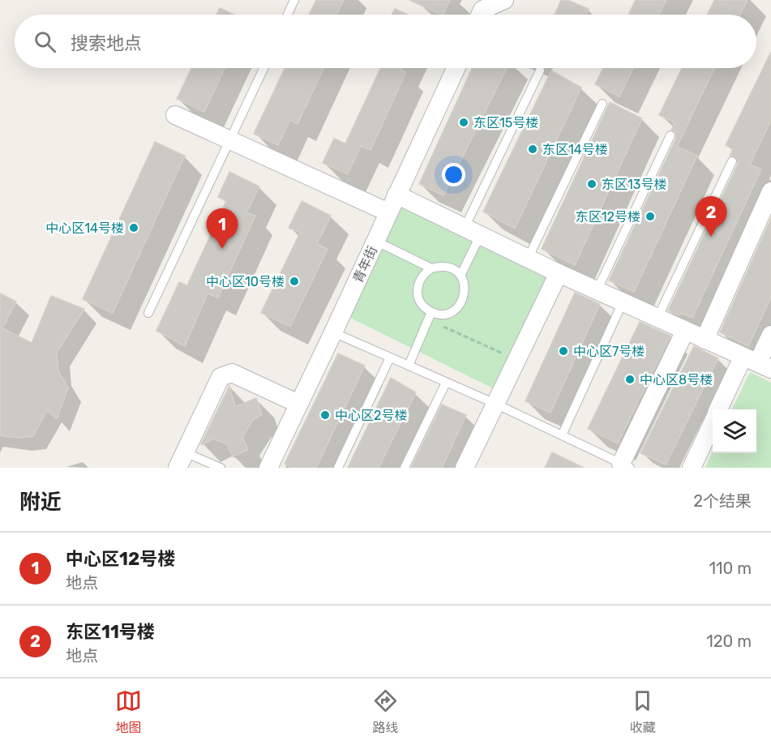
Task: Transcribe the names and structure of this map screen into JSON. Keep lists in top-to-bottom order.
{
  "streets": {
    "street": ["青年街"]
  },
  "places": [
    "东区15号楼",
    "东区14号楼",
    "东区13号楼",
    "东区12号楼",
    "中心区14号楼",
    "中心区10号楼",
    "中心区7号楼",
    "中心区8号楼",
    "中心区2号楼"
  ],
  "page": {
    "search": "搜索地点",
    "pins": ["2", "1"],
    "heading": ["附近", "2个结果"],
    "list": [
      {
        "mark": "1",
        "name": "中心区12号楼",
        "note": "地点",
        "value": "110 m"
      },
      {
        "mark": "2",
        "name": "东区11号楼",
        "note": "地点",
        "value": "120 m"
      }
    ],
    "nav": ["地图", "路线", "收藏"]
  }
}
